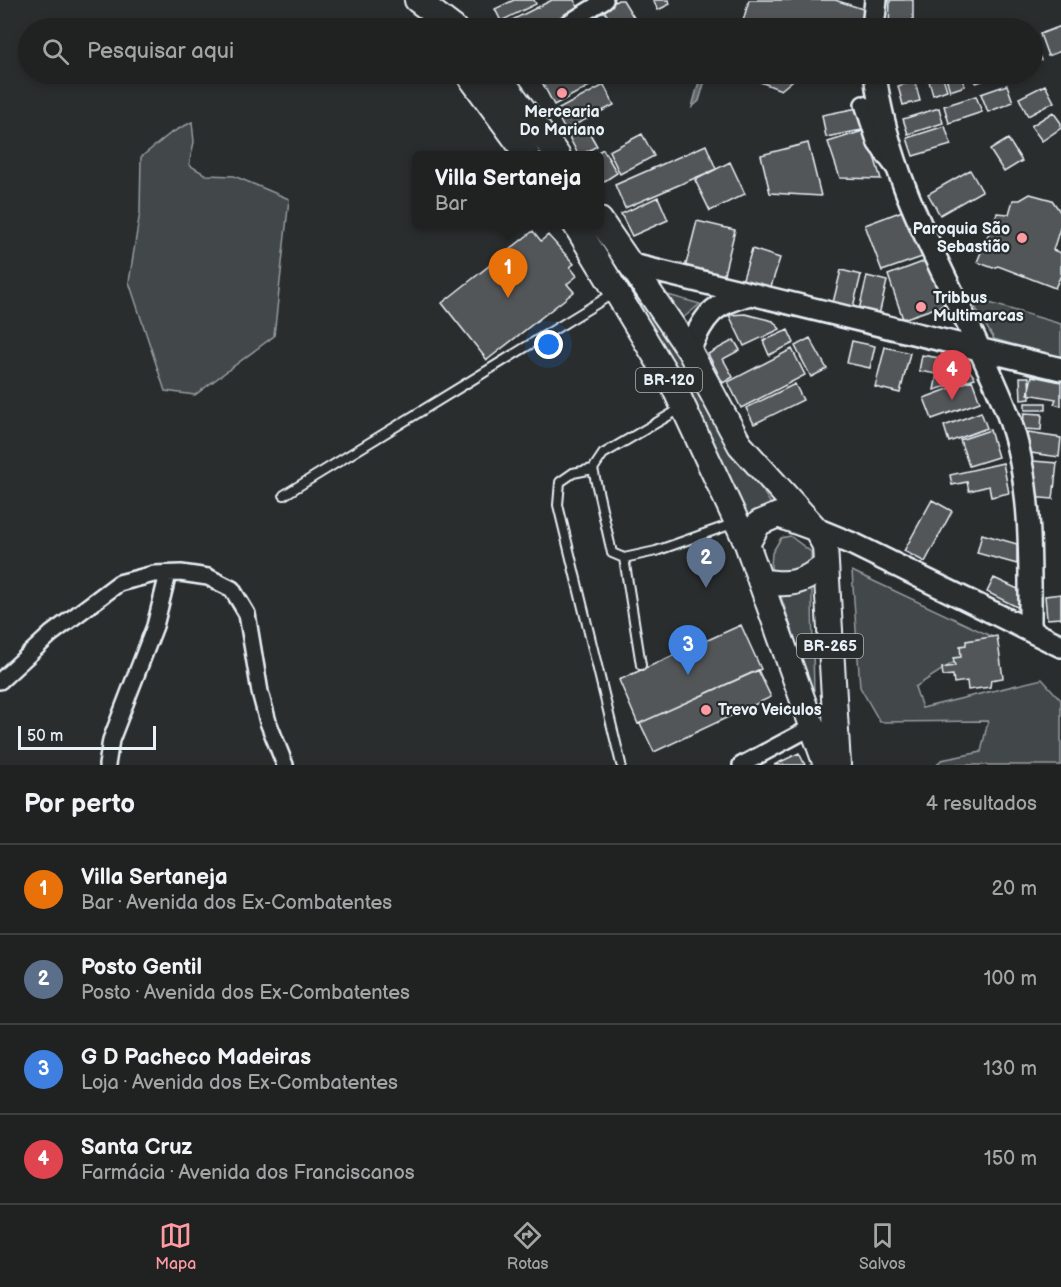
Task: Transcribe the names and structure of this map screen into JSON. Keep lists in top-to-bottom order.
{
  "streets": {
    "main road": ["BR-120", "BR-265"]
  },
  "crossings": [
    ["BR-120", "BR-265"]
  ],
  "places": [
    "Mercearia Do Mariano",
    "Paroquia São Sebastião",
    "Tribbus Multimarcas",
    "Trevo Veiculos"
  ],
  "scale_bar": "50 m",
  "page": {
    "search": "Pesquisar aqui",
    "popup": ["Villa Sertaneja", "Bar"],
    "pins": [
      "1",
      "4",
      "2",
      "3"
    ],
    "scale": "50 m",
    "heading": ["Por perto", "4 resultados"],
    "list": [
      {
        "mark": "1",
        "name": "Villa Sertaneja",
        "note": "Bar · Avenida dos Ex-Combatentes",
        "value": "20 m"
      },
      {
        "mark": "2",
        "name": "Posto Gentil",
        "note": "Posto · Avenida dos Ex-Combatentes",
        "value": "100 m"
      },
      {
        "mark": "3",
        "name": "G D Pacheco Madeiras",
        "note": "Loja · Avenida dos Ex-Combatentes",
        "value": "130 m"
      },
      {
        "mark": "4",
        "name": "Santa Cruz",
        "note": "Farmácia · Avenida dos Franciscanos",
        "value": "150 m"
      }
    ],
    "nav": ["Mapa", "Rotas", "Salvos"]
  }
}
